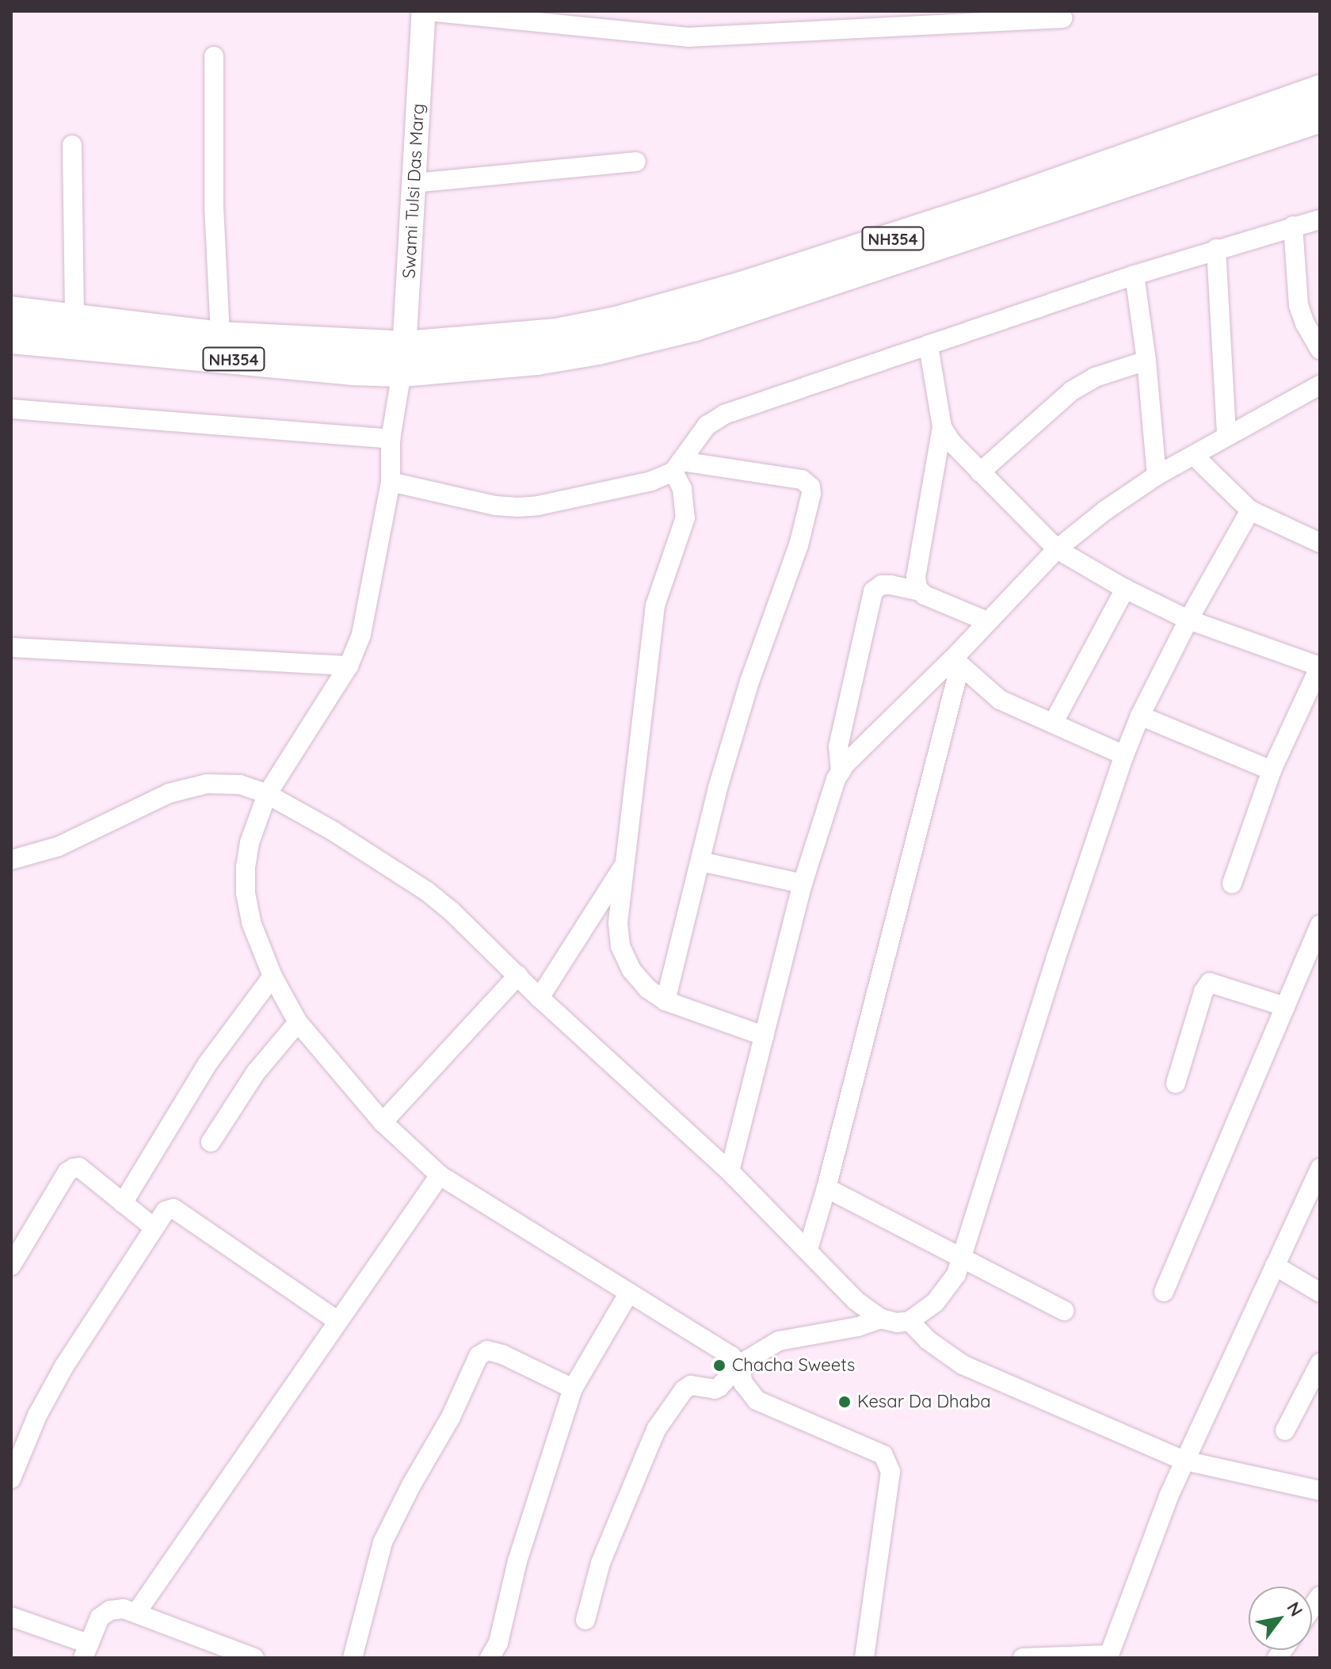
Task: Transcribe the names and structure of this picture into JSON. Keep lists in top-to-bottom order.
{
  "streets": {
    "highway": ["NH354"],
    "street": ["Swami Tulsi Das Marg"]
  },
  "crossings": [
    ["Swami Tulsi Das Marg", "NH354"]
  ],
  "places": ["Chacha Sweets", "Kesar Da Dhaba"],
  "north": "top right"
}
